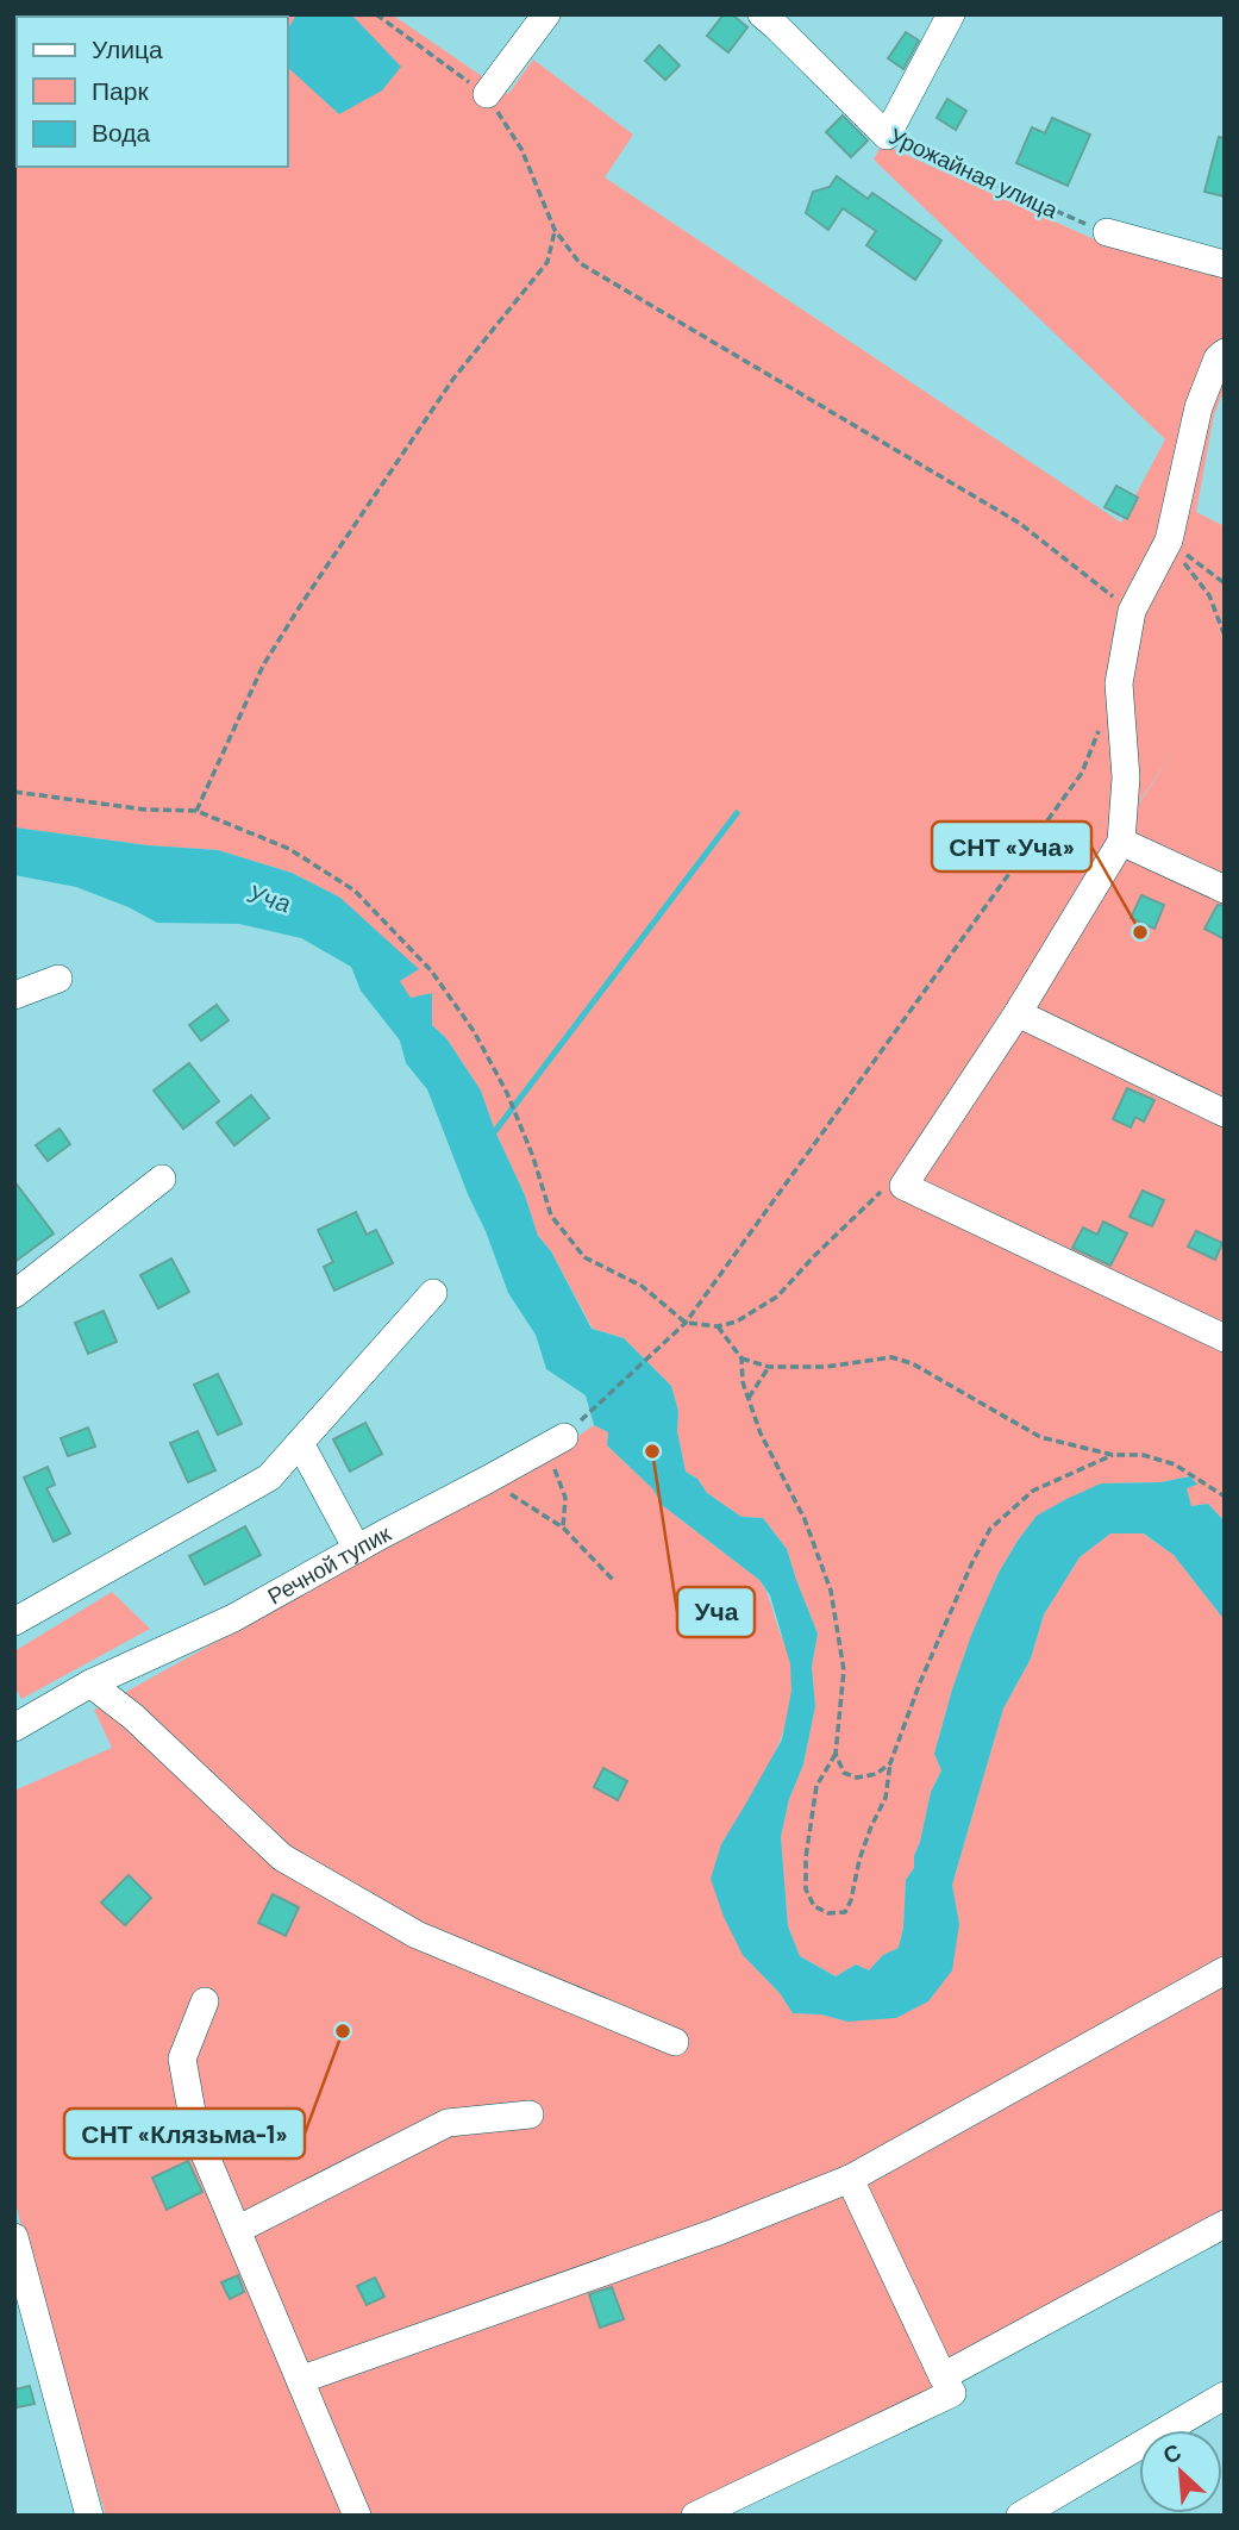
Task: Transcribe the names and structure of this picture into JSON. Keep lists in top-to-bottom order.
{
  "streets": {
    "street": ["Урожайная улица", "Речной тупик"]
  },
  "water": ["Уча"],
  "places": ["СНТ «Уча»", "Уча", "СНТ «Клязьма-1»"],
  "legend": ["Улица", "Парк", "Вода"],
  "north": "top left"
}
